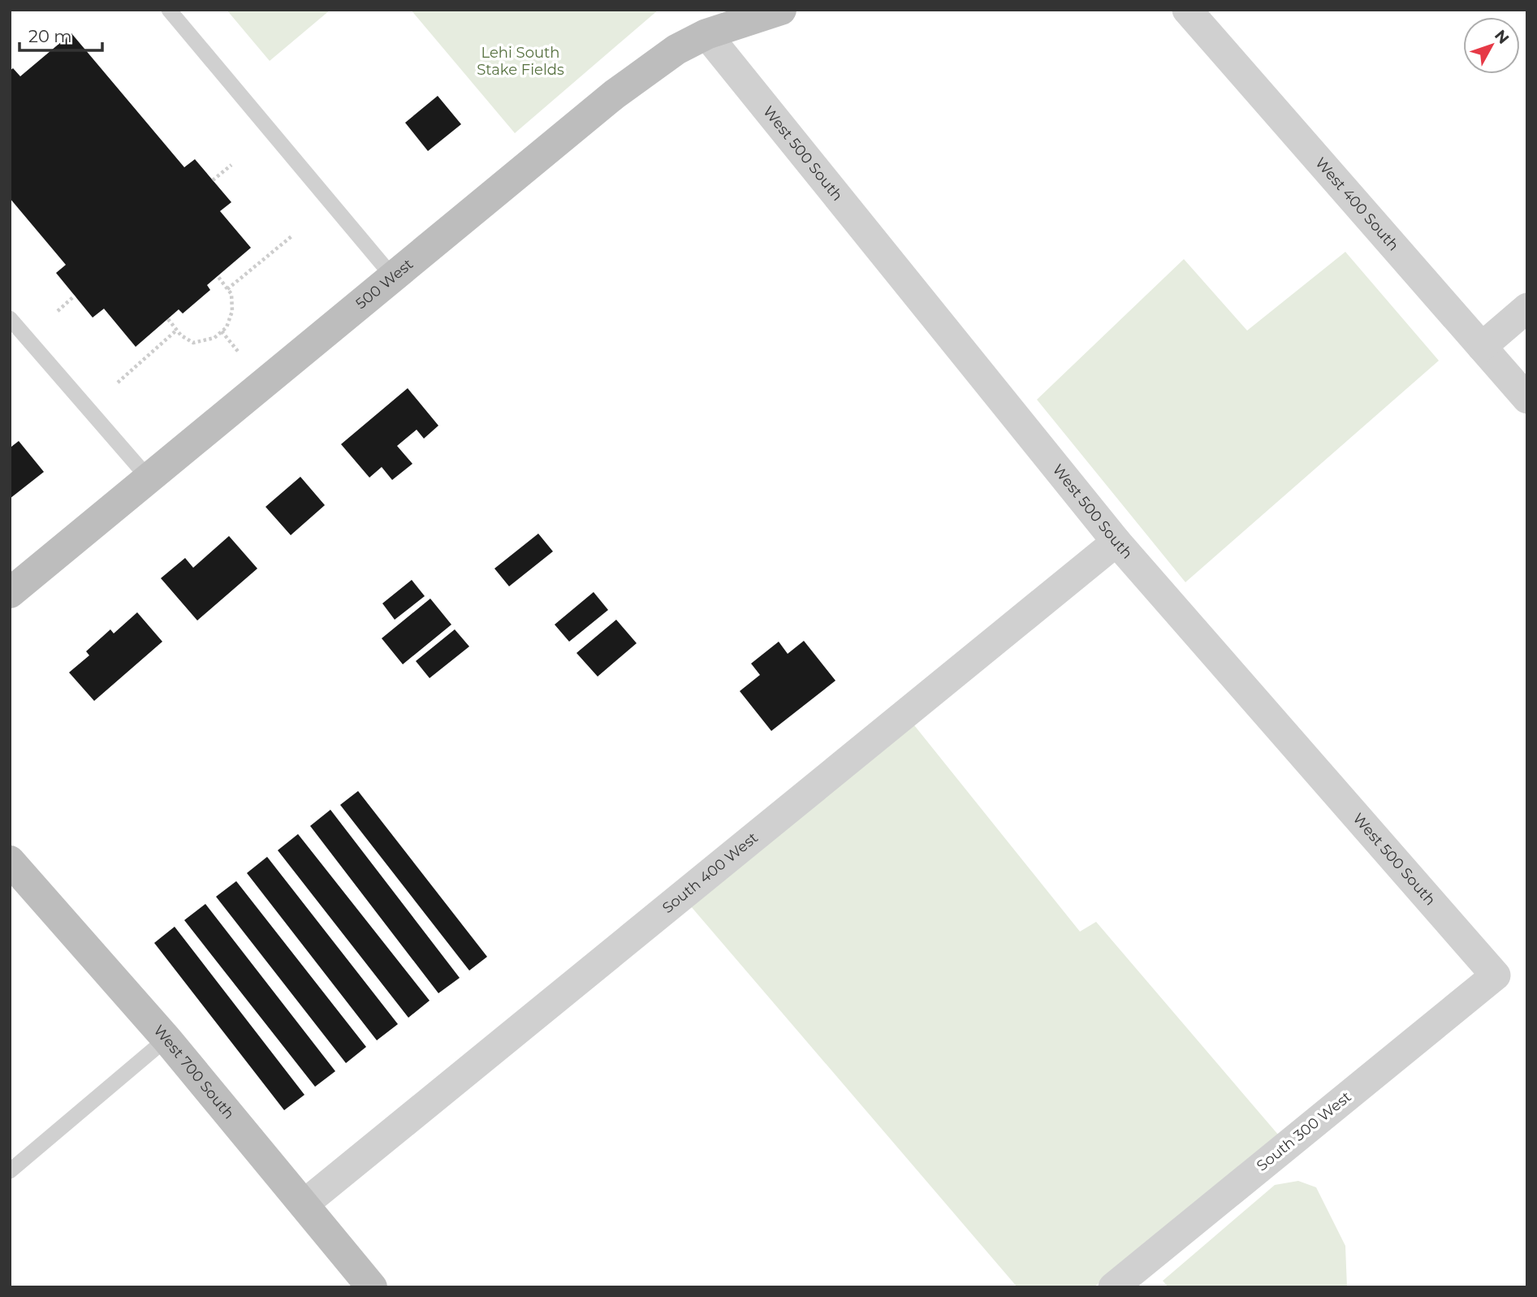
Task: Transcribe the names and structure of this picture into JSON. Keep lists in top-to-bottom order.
{
  "streets": {
    "street": [
      "West 500 South",
      "West 400 South",
      "500 West",
      "South 400 West",
      "West 700 South",
      "South 300 West"
    ]
  },
  "crossings": [
    ["West 500 South", "500 West"],
    ["West 500 South", "South 400 West"],
    ["West 500 South", "South 300 West"],
    ["South 400 West", "West 700 South"]
  ],
  "parks": ["Lehi South Stake Fields"],
  "scale_bar": "20 m",
  "north": "top right"
}
